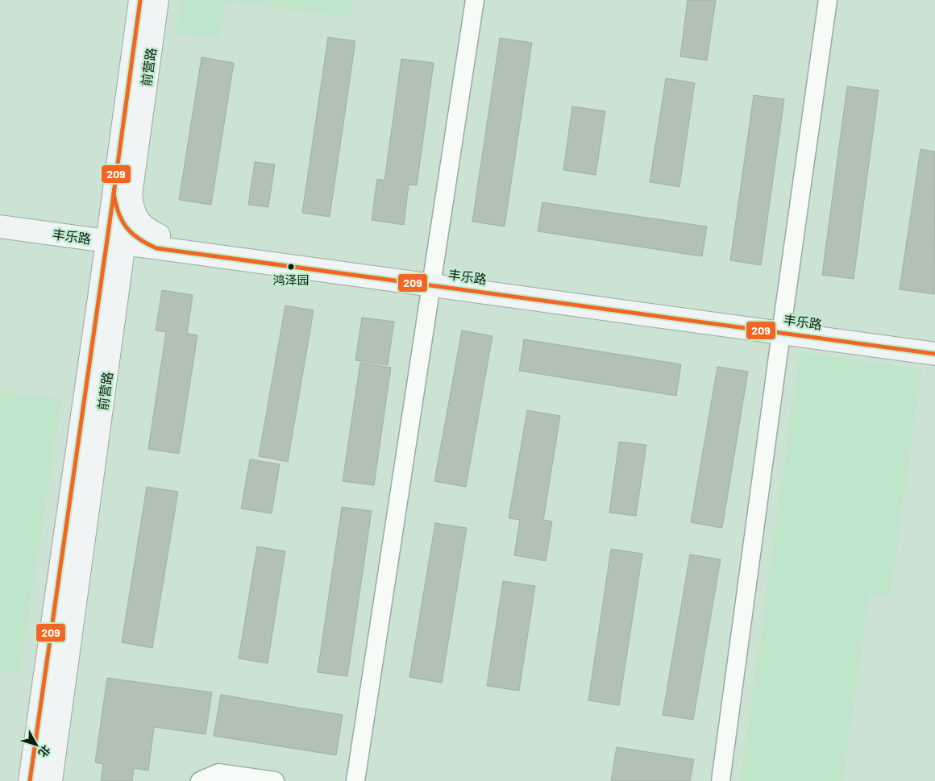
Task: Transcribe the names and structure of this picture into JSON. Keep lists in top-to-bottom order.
{
  "streets": {
    "street": ["前营路", "丰乐路"]
  },
  "crossings": [
    ["前营路", "丰乐路"]
  ],
  "places": ["鸿泽园"],
  "lines": ["transit line 209"],
  "north": "bottom right"
}
